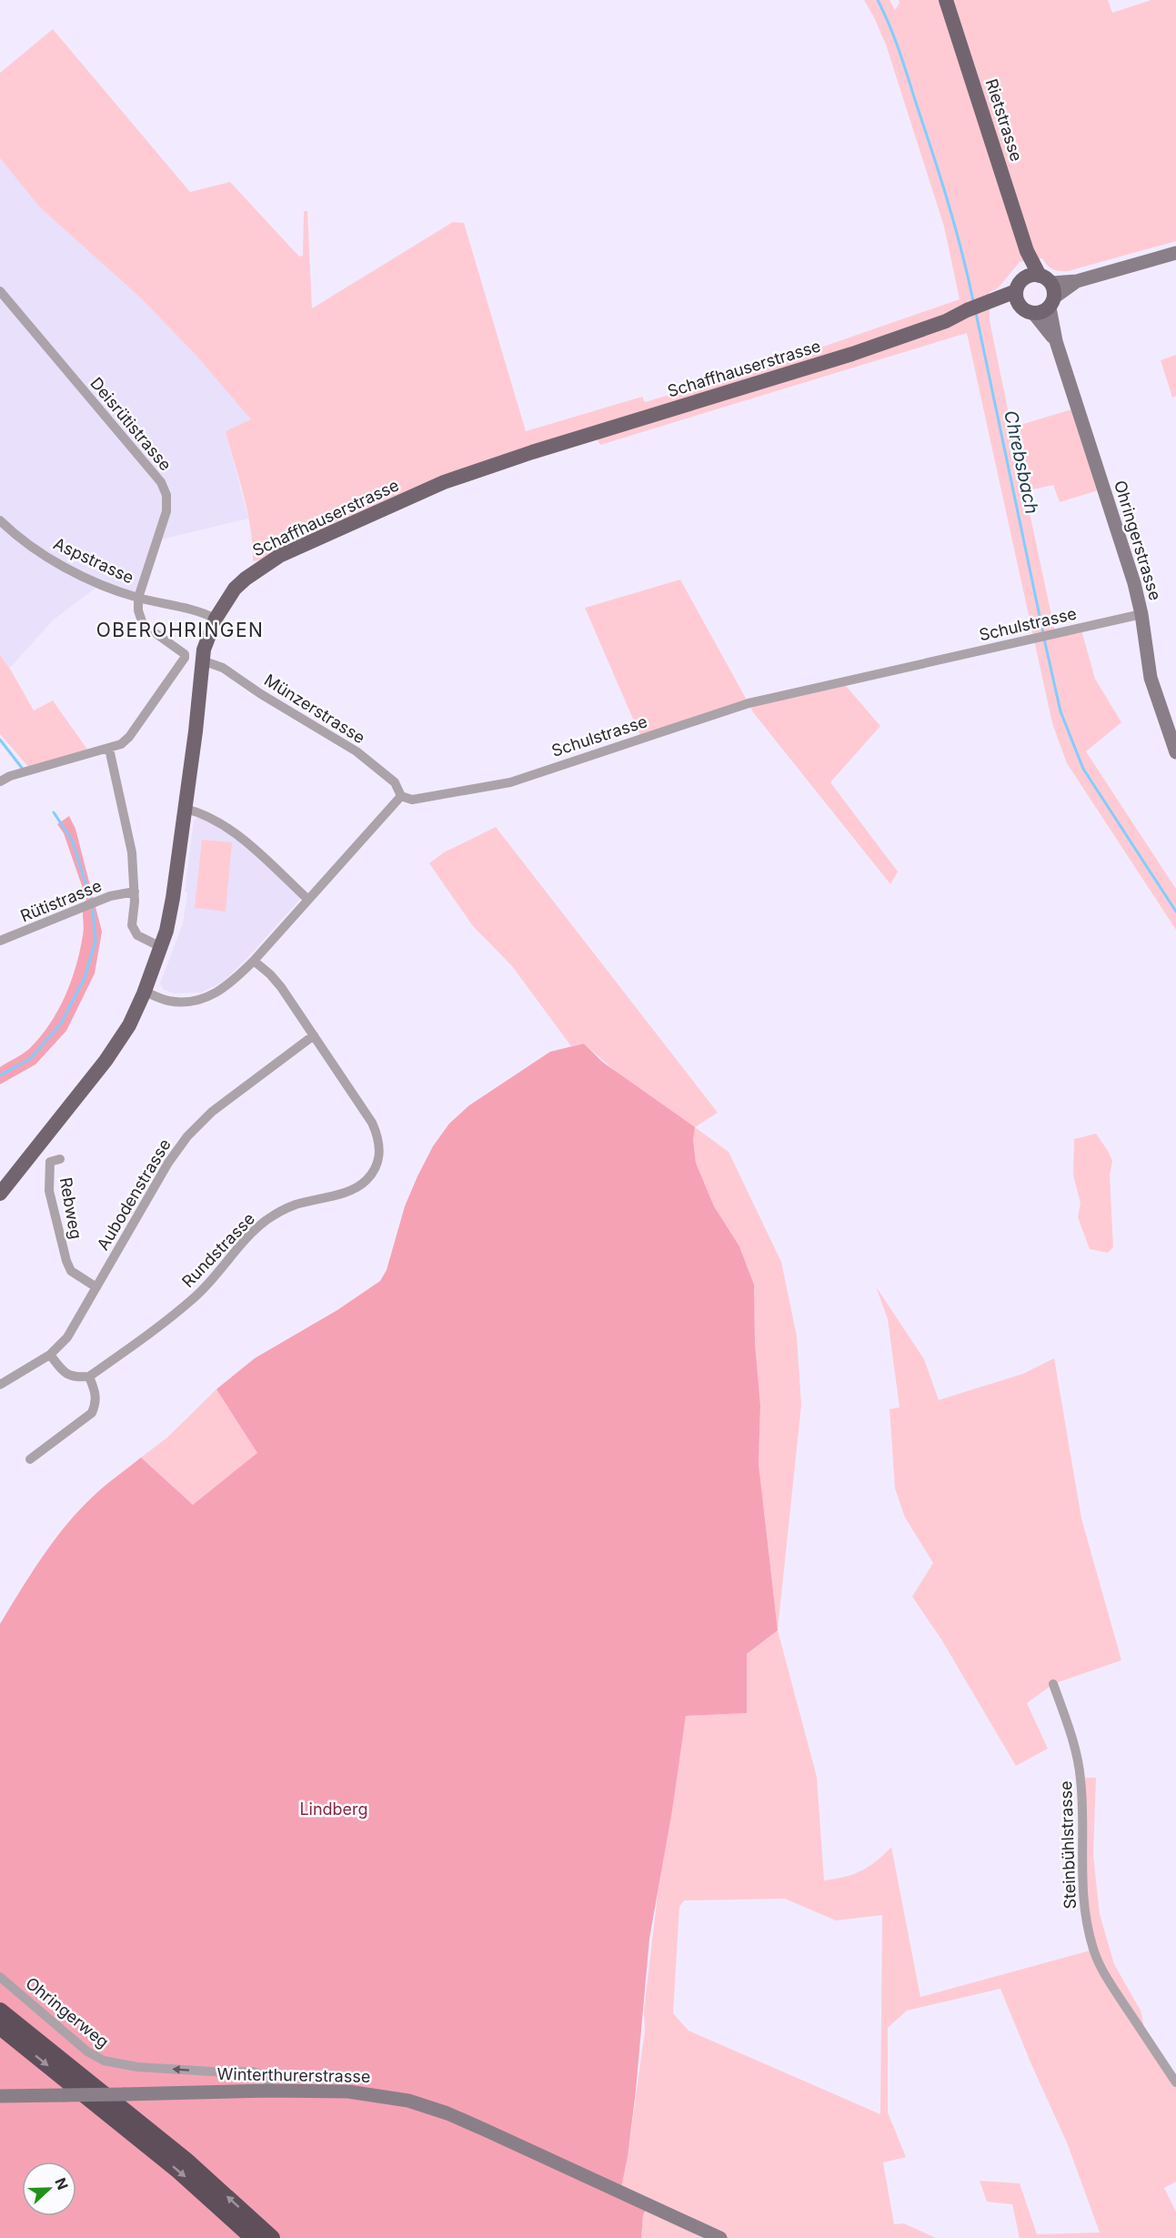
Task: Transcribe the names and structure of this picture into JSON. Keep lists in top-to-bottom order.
{
  "streets": {
    "main road": [
      "Rietstrasse",
      "Schaffhauserstrasse",
      "Ohringerstrasse",
      "Winterthurerstrasse"
    ],
    "street": [
      "Deisrütistrasse",
      "Aspstrasse",
      "Schulstrasse",
      "Münzerstrasse",
      "Rütistrasse",
      "Aubodenstrasse",
      "Rebweg",
      "Rundstrasse",
      "Steinbühlstrasse",
      "Ohringerweg"
    ]
  },
  "crossings": [
    ["Rietstrasse", "Ohringerstrasse"],
    ["Schaffhauserstrasse", "Aspstrasse"],
    ["Schaffhauserstrasse", "Münzerstrasse"],
    ["Deisrütistrasse", "Aspstrasse"],
    ["Ohringerstrasse", "Schulstrasse"],
    ["Schulstrasse", "Münzerstrasse"],
    ["Aubodenstrasse", "Rebweg"],
    ["Aubodenstrasse", "Rundstrasse"],
    ["Ohringerweg", "Winterthurerstrasse"]
  ],
  "one_way": ["Ohringerweg"],
  "districts": ["OBEROHRINGEN"],
  "water": ["Chrebsbach"],
  "parks": ["Lindberg"],
  "north": "right"
}
